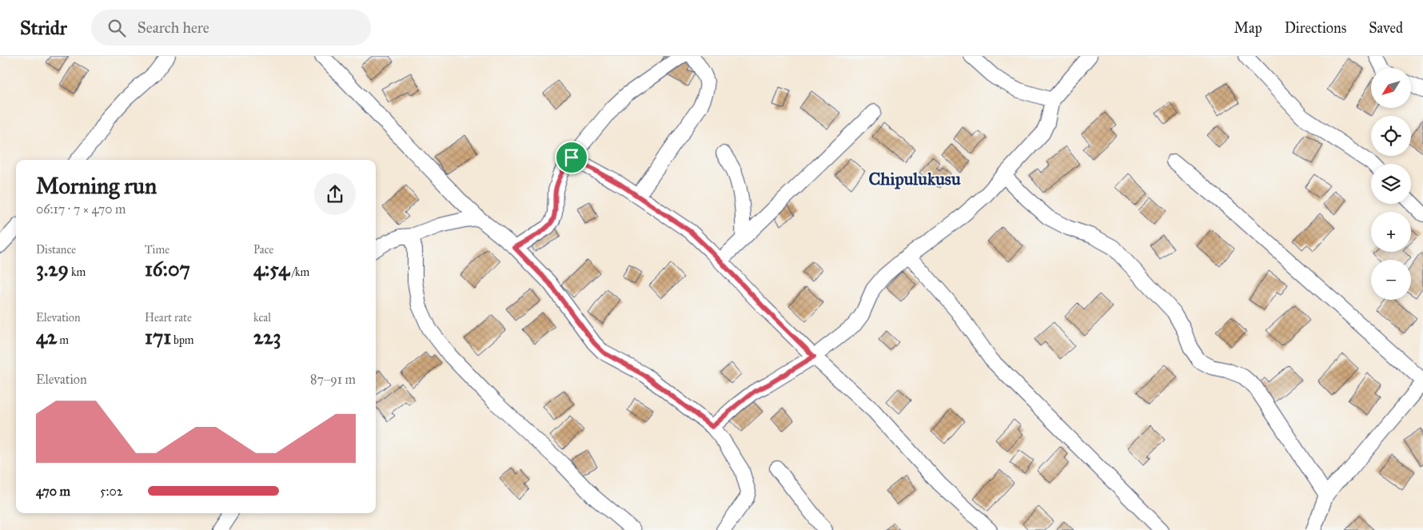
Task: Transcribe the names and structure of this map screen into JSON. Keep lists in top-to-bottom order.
{
  "districts": ["Chipulukusu"],
  "north": "bottom left",
  "page": {
    "header": "Stridr",
    "search": "Search here",
    "nav": ["Map", "Directions", "Saved"],
    "map_buttons": ["+", "−"],
    "heading": ["Morning run", "06:17 · 7 × 470 m"],
    "stats": [
      ["Distance", "3.29 km"],
      ["Time", "16:07"],
      ["Pace", "4:54 /km"],
      ["Elevation", "42 m"],
      ["Heart rate", "171 bpm"],
      ["kcal", "223"]
    ],
    "chart": ["Elevation", "87–91 m"],
    "list": [
      {
        "name": "470 m",
        "note": "5:02"
      }
    ]
  }
}
